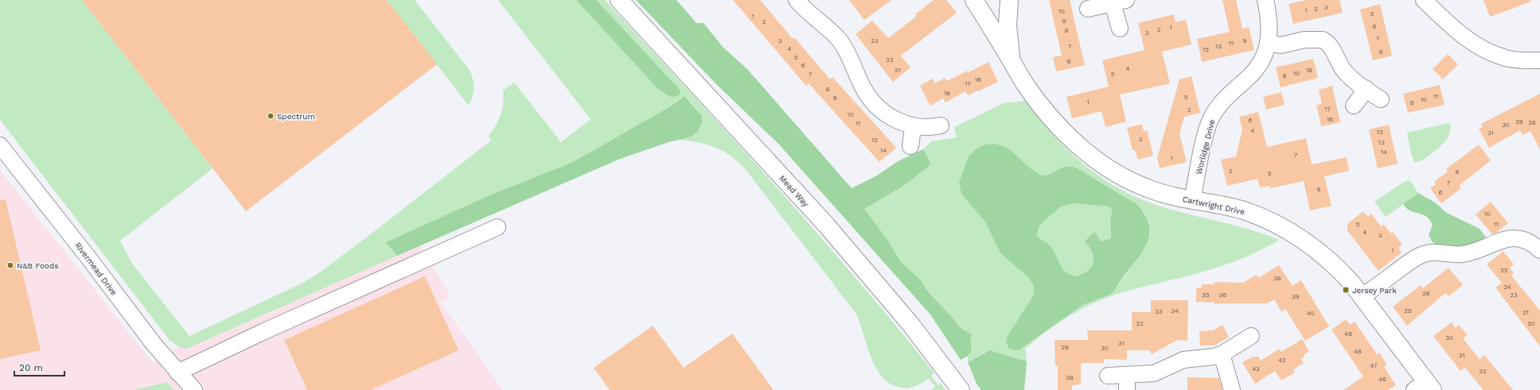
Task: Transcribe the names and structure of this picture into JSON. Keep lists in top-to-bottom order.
{
  "streets": {
    "street": [
      "Worlidge Drive",
      "Mead Way",
      "Cartwright Drive",
      "Rivermead Drive"
    ]
  },
  "crossings": [
    ["Worlidge Drive", "Cartwright Drive"]
  ],
  "places": {
    "other": ["Spectrum", "N&B Foods"],
    "transit": ["Jersey Park"]
  },
  "house_numbers": [
    "3",
    "2",
    "1",
    "10",
    "5",
    "1",
    "9",
    "2",
    "6",
    "1",
    "2",
    "8",
    "3",
    "7",
    "3",
    "23",
    "9",
    "11",
    "7",
    "13",
    "4",
    "15",
    "8",
    "5",
    "22",
    "6",
    "6",
    "4",
    "21",
    "18",
    "10",
    "7",
    "5",
    "8",
    "16",
    "17",
    "8",
    "18",
    "11",
    "5",
    "9",
    "10",
    "1",
    "9",
    "17",
    "3",
    "10",
    "16",
    "6",
    "29",
    "28",
    "11",
    "30",
    "4",
    "12",
    "31",
    "3",
    "12",
    "13",
    "14",
    "14",
    "7",
    "1",
    "2",
    "8",
    "5",
    "7",
    "9",
    "6",
    "10",
    "5",
    "11",
    "4",
    "3",
    "1",
    "25",
    "38",
    "24",
    "28",
    "35",
    "36",
    "23",
    "39",
    "34",
    "29",
    "33",
    "21",
    "40",
    "32",
    "20",
    "49",
    "30",
    "31",
    "29",
    "30",
    "48",
    "31",
    "42",
    "47",
    "43",
    "32",
    "28",
    "46"
  ],
  "scale_bar": "20 m"
}
